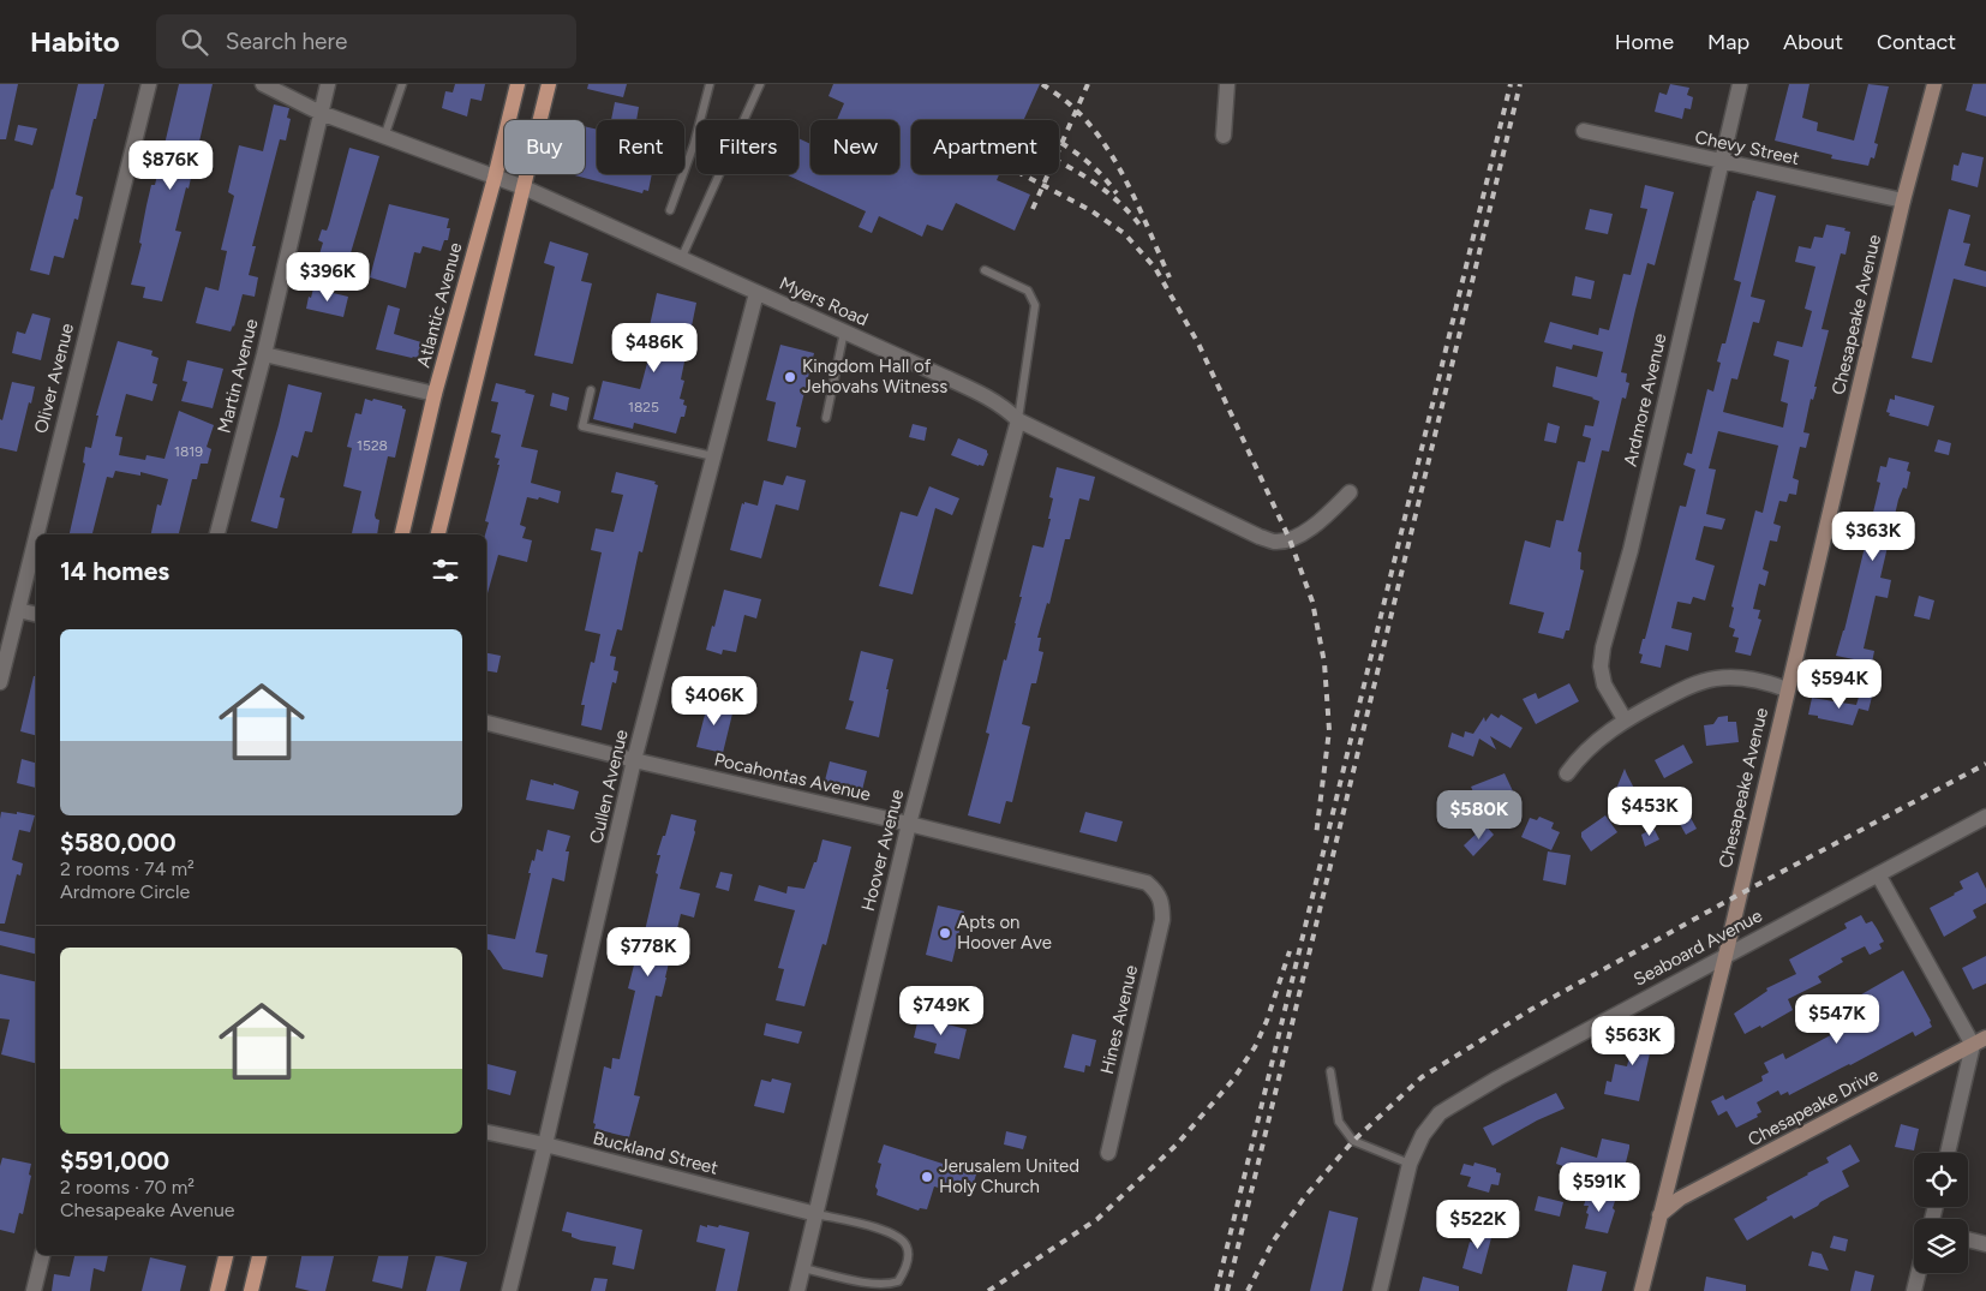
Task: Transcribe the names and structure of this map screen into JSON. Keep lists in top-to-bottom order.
{
  "streets": {
    "main road": ["Atlantic Avenue"],
    "street": [
      "Chevy Street",
      "Myers Road",
      "Chesapeake Avenue",
      "Martin Avenue",
      "Oliver Avenue",
      "Ardmore Avenue",
      "Pocahontas Avenue",
      "Cullen Avenue",
      "Hoover Avenue",
      "Seaboard Avenue",
      "Hines Avenue",
      "Chesapeake Drive",
      "Buckland Street"
    ]
  },
  "crossings": [
    ["Chevy Street", "Chesapeake Avenue"],
    ["Chevy Street", "Ardmore Avenue"],
    ["Myers Road", "Atlantic Avenue"],
    ["Myers Road", "Martin Avenue"],
    ["Myers Road", "Cullen Avenue"],
    ["Myers Road", "Hoover Avenue"],
    ["Chesapeake Avenue", "Seaboard Avenue"],
    ["Chesapeake Avenue", "Chesapeake Drive"],
    ["Pocahontas Avenue", "Cullen Avenue"],
    ["Pocahontas Avenue", "Hoover Avenue"],
    ["Pocahontas Avenue", "Hines Avenue"],
    ["Cullen Avenue", "Buckland Street"],
    ["Hoover Avenue", "Buckland Street"]
  ],
  "places": ["Kingdom Hall of Jehovahs Witness", "Apts on Hoover Ave", "Jerusalem United Holy Church"],
  "house_numbers": ["1825", "1528", "1819"],
  "page": {
    "header": "Habito",
    "search": "Search here",
    "nav": [
      "Home",
      "Map",
      "About",
      "Contact"
    ],
    "chip": [
      "Buy",
      "Rent",
      "Filters",
      "New",
      "Apartment"
    ],
    "price": [
      "$876K",
      "$396K",
      "$486K",
      "$363K",
      "$594K",
      "$406K",
      "$453K",
      "$580K",
      "$778K",
      "$749K",
      "$547K",
      "$563K",
      "$591K",
      "$522K"
    ],
    "heading": "14 homes",
    "list": [
      {
        "name": "$580,000",
        "note": "2 rooms · 74 m² · Ardmore Circle"
      },
      {
        "name": "$591,000",
        "note": "2 rooms · 70 m² · Chesapeake Avenue"
      }
    ]
  }
}
